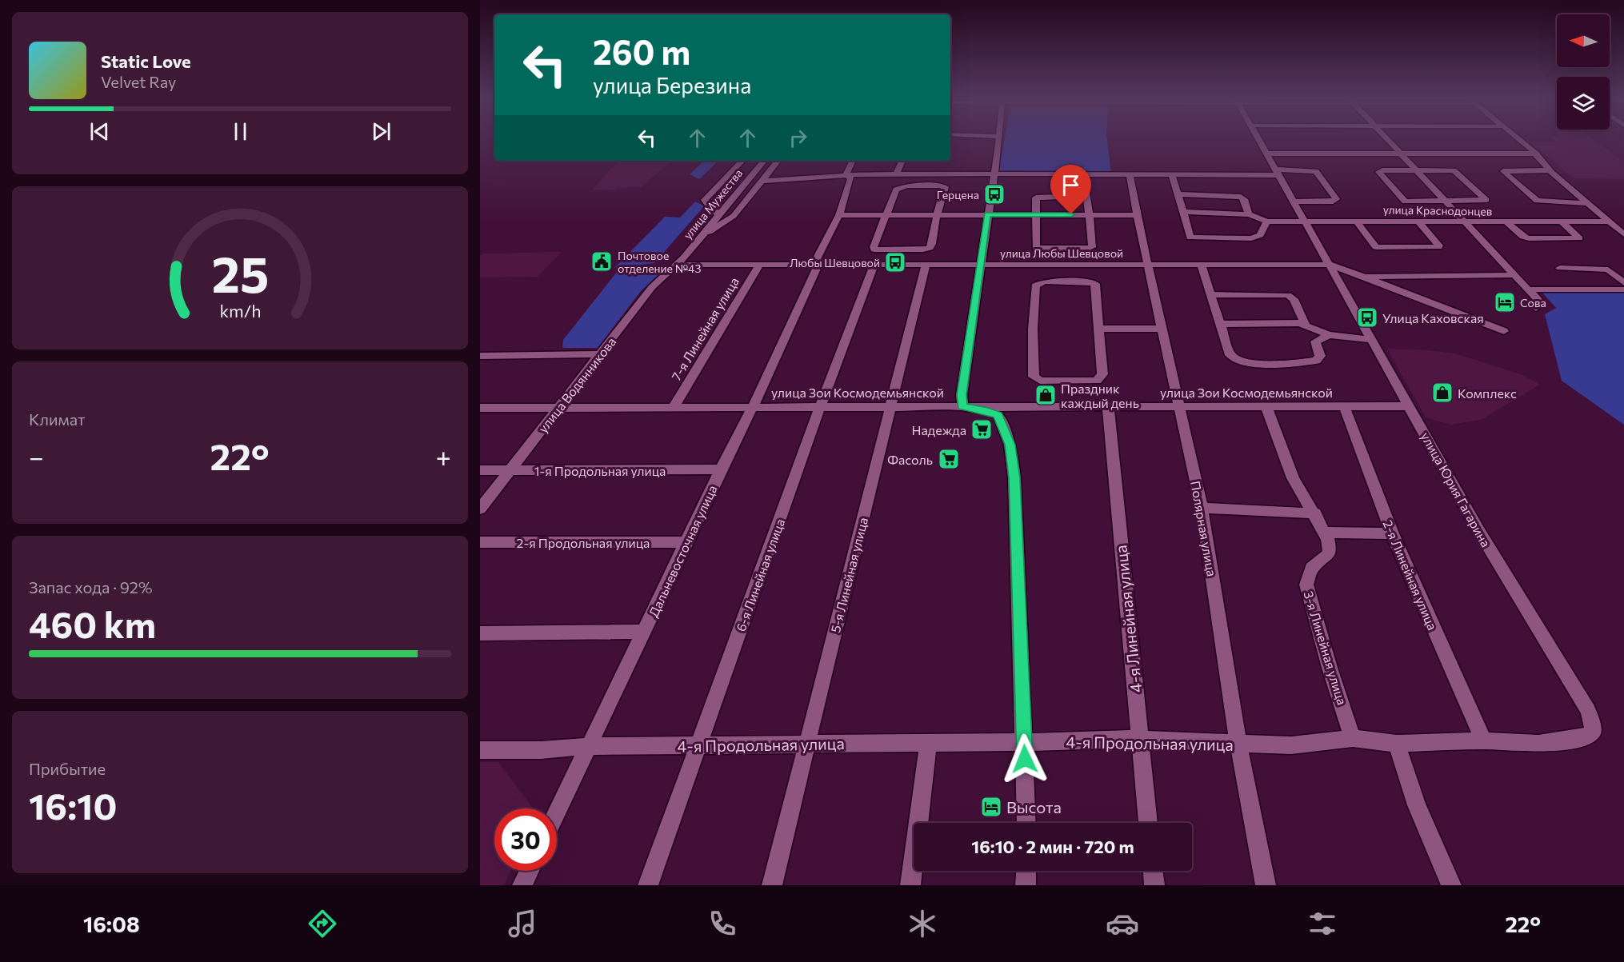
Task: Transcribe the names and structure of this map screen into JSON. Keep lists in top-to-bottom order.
{
  "streets": {
    "street": [
      "улица Мужества",
      "улица Краснодонцев",
      "улица Любы Шевцовой",
      "7-я Линейная улица",
      "улица Водянникова",
      "улица Зои Космодемьянской",
      "1-я Продольная улица",
      "улица Юрия Гагарина",
      "Полярная улица",
      "2-я Продольная улица",
      "Дальневосточная улица",
      "6-я Линейная улица",
      "5-я Линейная улица",
      "2-я Линейная улица",
      "4-я Линейная улица",
      "3-я Линейная улица",
      "4-я Продольная улица"
    ]
  },
  "crossings": [
    ["улица Мужества", "улица Любы Шевцовой"],
    ["улица Мужества", "улица Водянникова"],
    ["улица Краснодонцев", "улица Юрия Гагарина"],
    ["улица Любы Шевцовой", "7-я Линейная улица"],
    ["улица Любы Шевцовой", "улица Водянникова"],
    ["улица Любы Шевцовой", "улица Юрия Гагарина"],
    ["улица Любы Шевцовой", "Полярная улица"],
    ["улица Любы Шевцовой", "Дальневосточная улица"],
    ["улица Любы Шевцовой", "6-я Линейная улица"],
    ["улица Любы Шевцовой", "5-я Линейная улица"],
    ["7-я Линейная улица", "улица Зои Космодемьянской"],
    ["улица Водянникова", "улица Зои Космодемьянской"],
    ["улица Водянникова", "1-я Продольная улица"],
    ["улица Зои Космодемьянской", "улица Юрия Гагарина"],
    ["улица Зои Космодемьянской", "Полярная улица"],
    ["улица Зои Космодемьянской", "Дальневосточная улица"],
    ["улица Зои Космодемьянской", "6-я Линейная улица"],
    ["улица Зои Космодемьянской", "5-я Линейная улица"],
    ["улица Зои Космодемьянской", "2-я Линейная улица"],
    ["улица Зои Космодемьянской", "4-я Линейная улица"],
    ["улица Зои Космодемьянской", "3-я Линейная улица"],
    ["1-я Продольная улица", "Дальневосточная улица"],
    ["улица Юрия Гагарина", "4-я Продольная улица"],
    ["Полярная улица", "4-я Продольная улица"],
    ["2-я Продольная улица", "Дальневосточная улица"],
    ["Дальневосточная улица", "4-я Продольная улица"],
    ["6-я Линейная улица", "4-я Продольная улица"],
    ["5-я Линейная улица", "4-я Продольная улица"],
    ["2-я Линейная улица", "4-я Продольная улица"],
    ["4-я Линейная улица", "4-я Продольная улица"],
    ["3-я Линейная улица", "4-я Продольная улица"]
  ],
  "places": {
    "bus stop": ["Герцена", "Любы Шевцовой", "Улица Каховская"],
    "public building": ["Почтовое отделение №43"],
    "hotel": ["Сова", "Высота"],
    "shop": ["Комплекс", "Праздник каждый день"],
    "supermarket": ["Надежда", "Фасоль"]
  },
  "north": "left",
  "page": {
    "turn": ["260 m", "улица Березина"],
    "song": ["Static Love", "Velvet Ray"],
    "tile": [
      "Климат",
      ["Запас хода · 92%", "460 km"],
      ["Прибытие", "16:10"]
    ],
    "heat": ["−", "22°", "+"],
    "limit": "30",
    "trip": "16:10 · 2 мин · 720 m",
    "tabs": ["16:08", "22°"],
    "gauge": ["25", "km/h"]
  }
}
